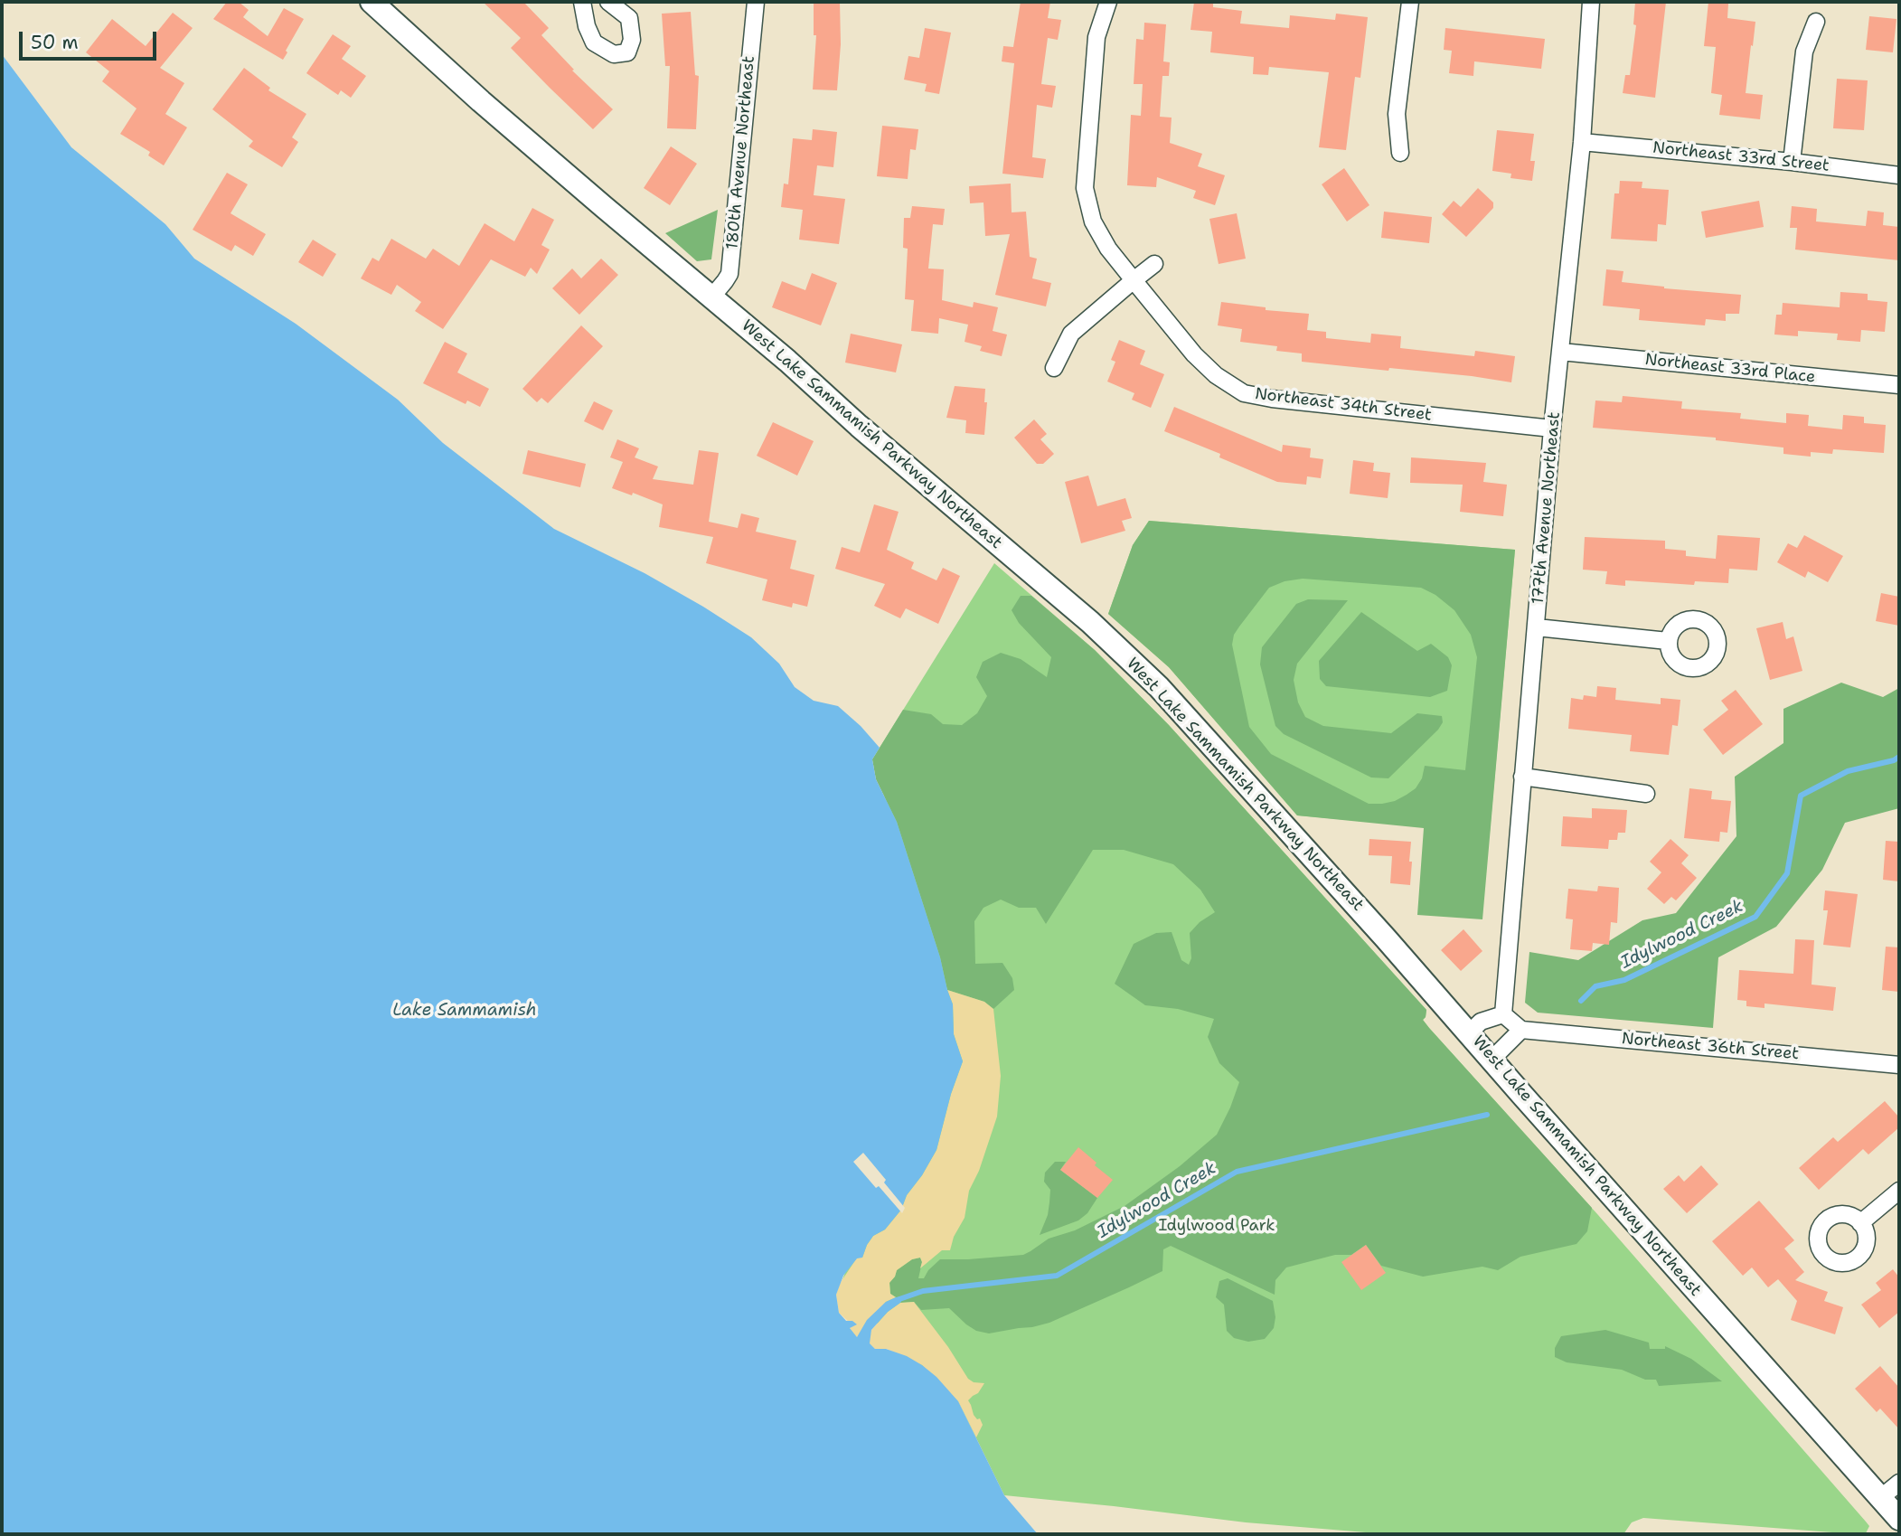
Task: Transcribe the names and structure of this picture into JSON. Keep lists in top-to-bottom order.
{
  "streets": {
    "main road": ["West Lake Sammamish Parkway Northeast"],
    "street": [
      "180th Avenue Northeast",
      "Northeast 33rd Street",
      "Northeast 33rd Place",
      "Northeast 34th Street",
      "177th Avenue Northeast",
      "Northeast 36th Street"
    ]
  },
  "crossings": [
    ["180th Avenue Northeast", "West Lake Sammamish Parkway Northeast"],
    ["Northeast 33rd Street", "177th Avenue Northeast"],
    ["Northeast 33rd Place", "177th Avenue Northeast"],
    ["Northeast 34th Street", "177th Avenue Northeast"]
  ],
  "water": ["Idylwood Creek", "Lake Sammamish"],
  "parks": ["Idylwood Park"],
  "scale_bar": "50 m"
}
